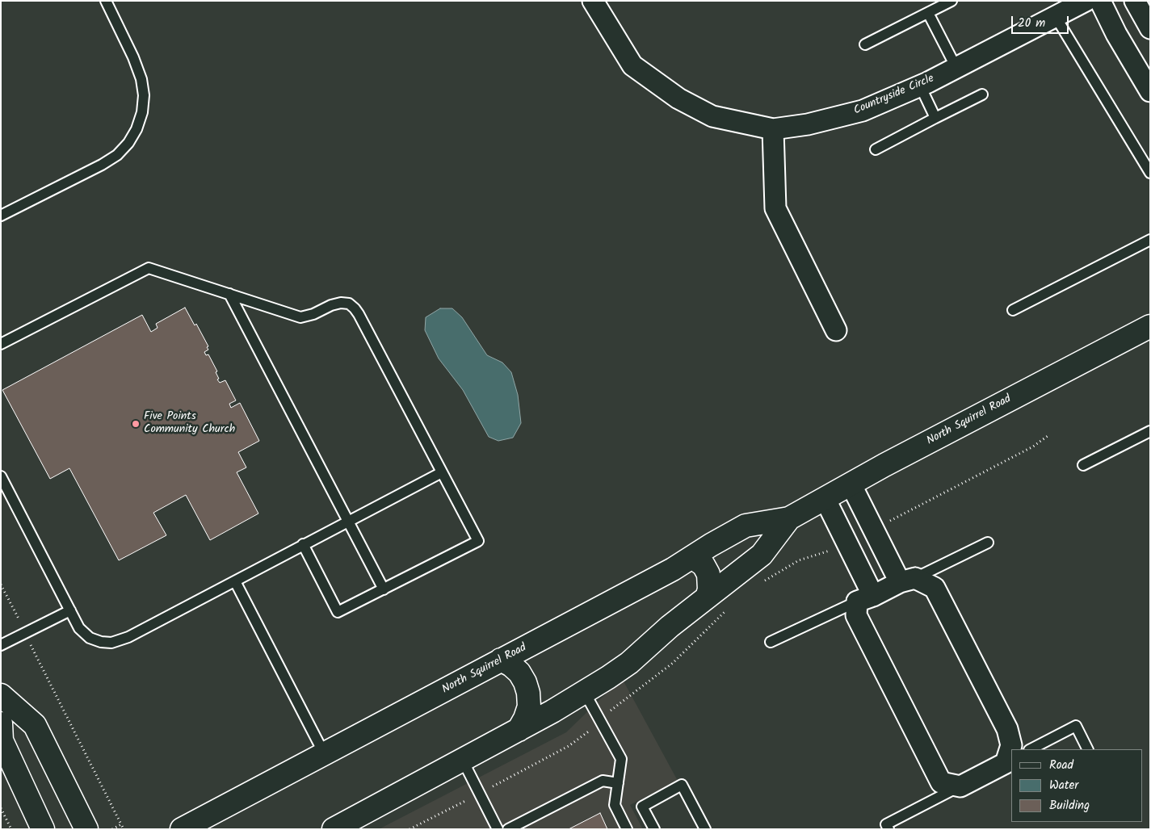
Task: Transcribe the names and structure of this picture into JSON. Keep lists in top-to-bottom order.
{
  "streets": {
    "street": ["Countryside Circle", "North Squirrel Road"]
  },
  "places": ["Five Points Community Church"],
  "legend": ["Road", "Water", "Building"],
  "scale_bar": "20 m"
}
